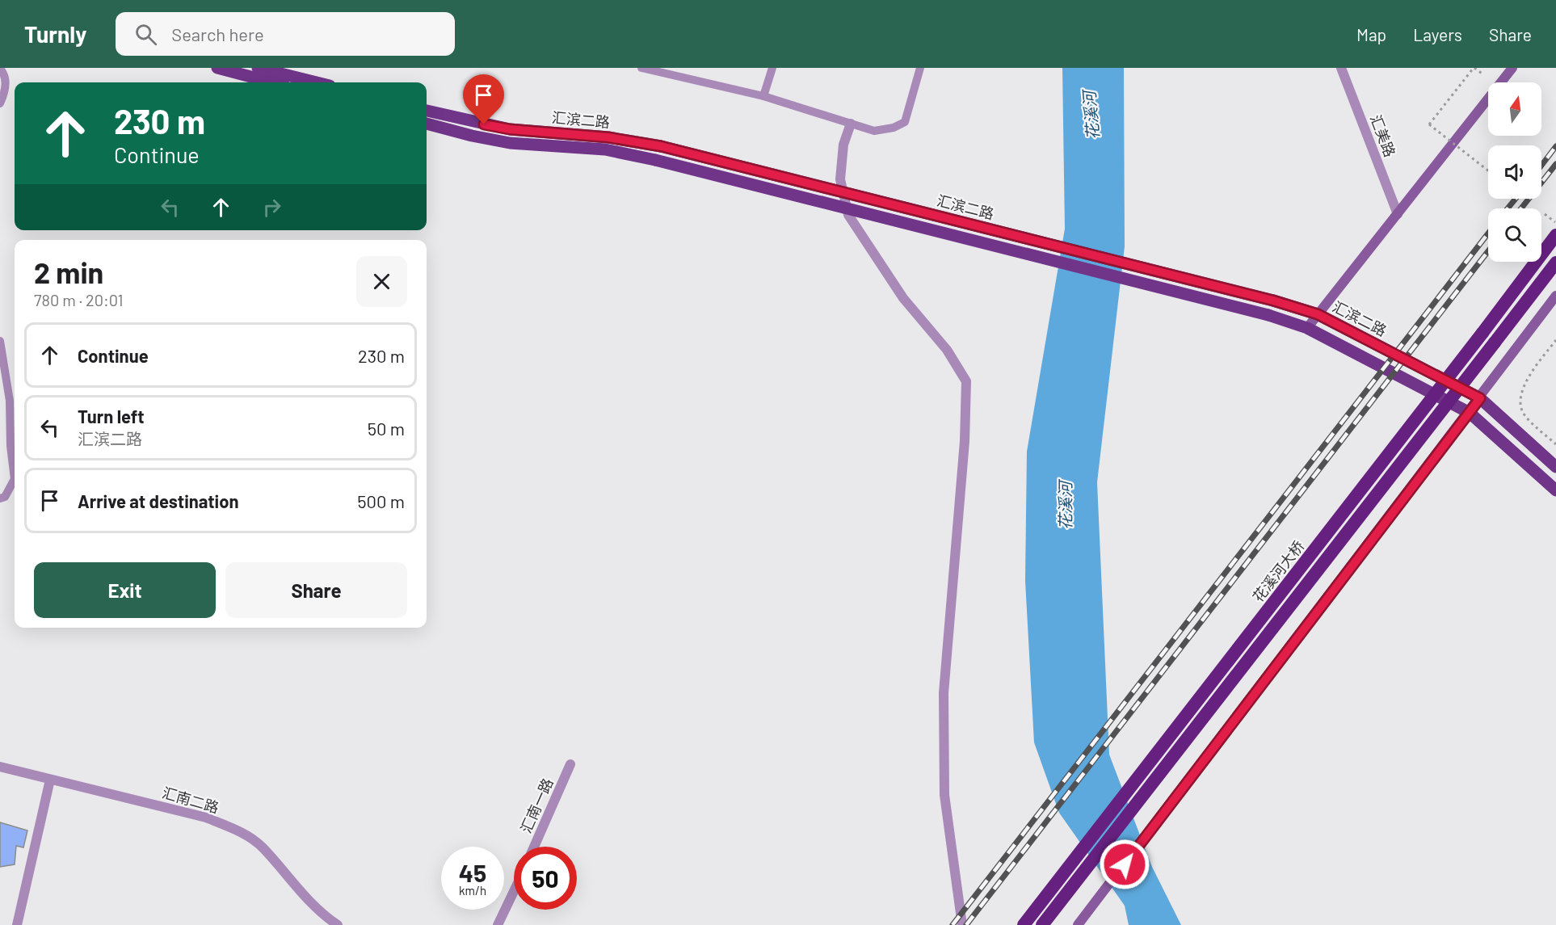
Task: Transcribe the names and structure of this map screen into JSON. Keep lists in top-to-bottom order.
{
  "streets": {
    "highway": ["花溪河大桥"],
    "main road": ["汇滨二路"],
    "street": ["汇美路", "汇南二路", "汇南一路"]
  },
  "water": ["花溪河"],
  "north": "top",
  "page": {
    "header": "Turnly",
    "search": "Search here",
    "nav": ["Map", "Layers", "Share"],
    "turn": ["230 m", "Continue"],
    "heading": ["2 min", "780 m · 20:01"],
    "list": [
      {
        "name": "Continue",
        "value": "230 m"
      },
      {
        "name": "Turn left",
        "note": "汇滨二路",
        "value": "50 m"
      },
      {
        "name": "Arrive at destination",
        "value": "500 m"
      }
    ],
    "buttons": ["Exit", "Share"],
    "speed": "45 km/h",
    "limit": "50"
  }
}
